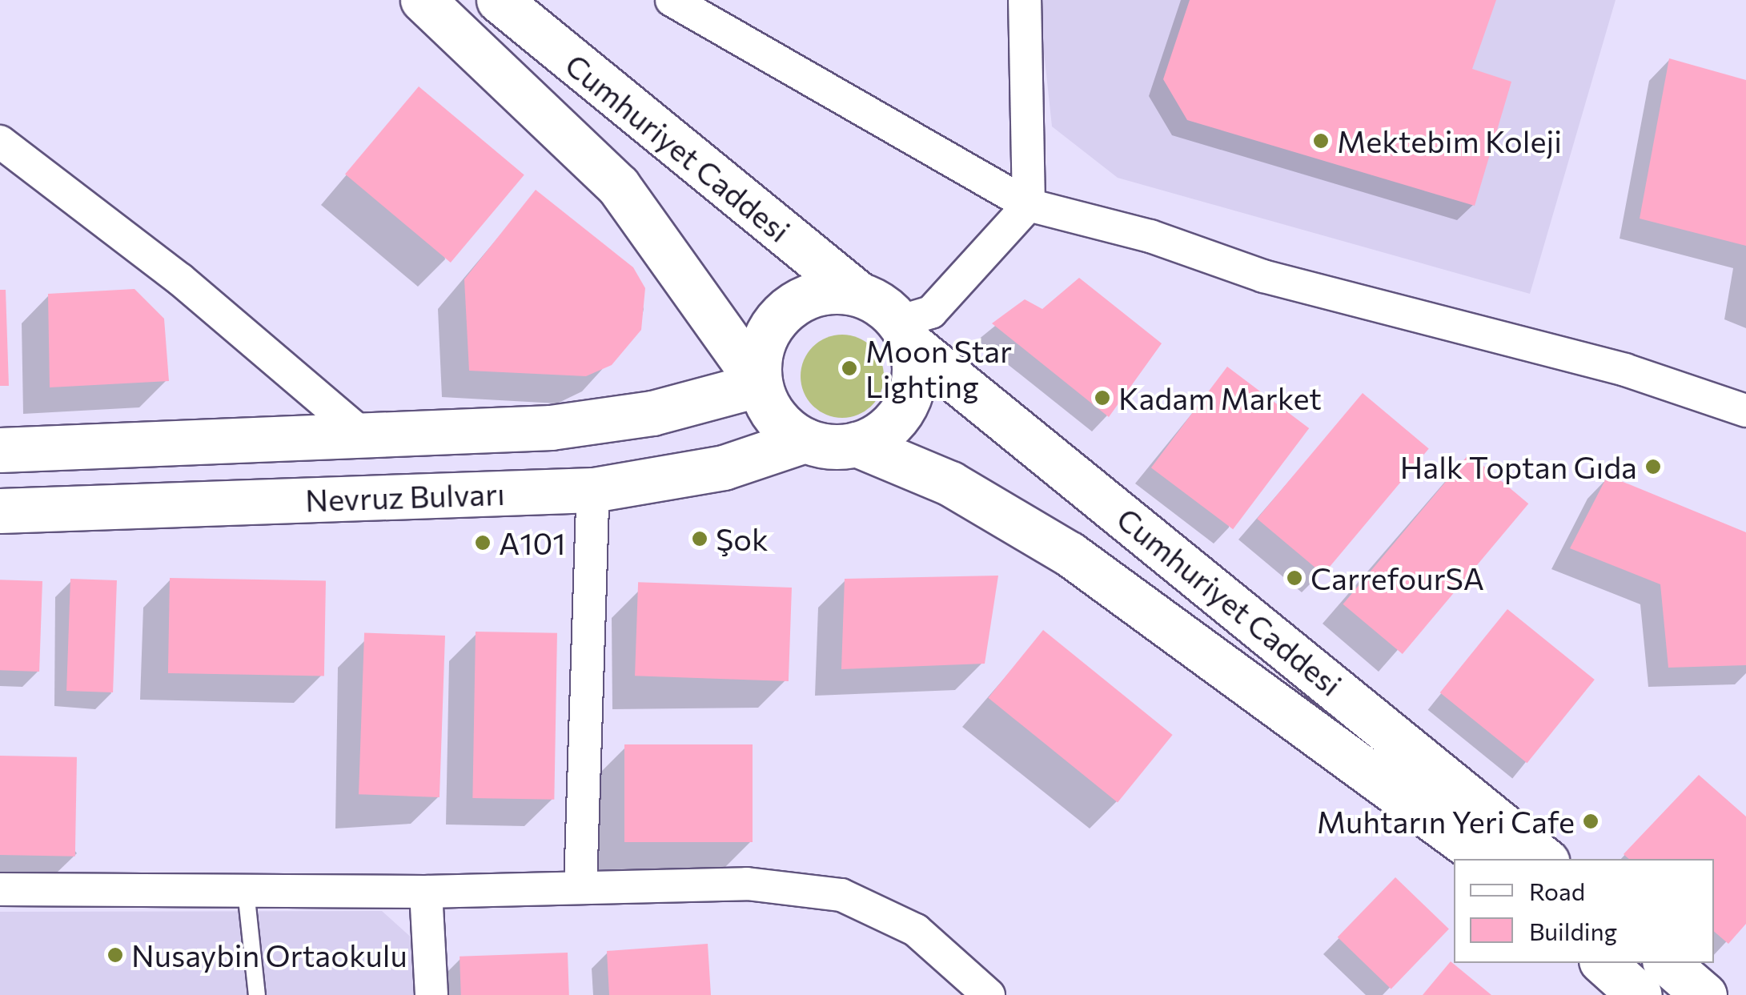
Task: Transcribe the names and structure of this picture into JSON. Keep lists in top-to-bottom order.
{
  "streets": {
    "main road": ["Cumhuriyet Caddesi", "Nevruz Bulvarı"]
  },
  "crossings": [
    ["Cumhuriyet Caddesi", "Nevruz Bulvarı"]
  ],
  "places": [
    "Mektebim Koleji",
    "Moon Star Lighting",
    "Kadam Market",
    "Halk Toptan Gıda",
    "Şok",
    "A101",
    "CarrefourSA",
    "Muhtarın Yeri Cafe",
    "Nusaybin Ortaokulu"
  ],
  "legend": ["Road", "Building"]
}
